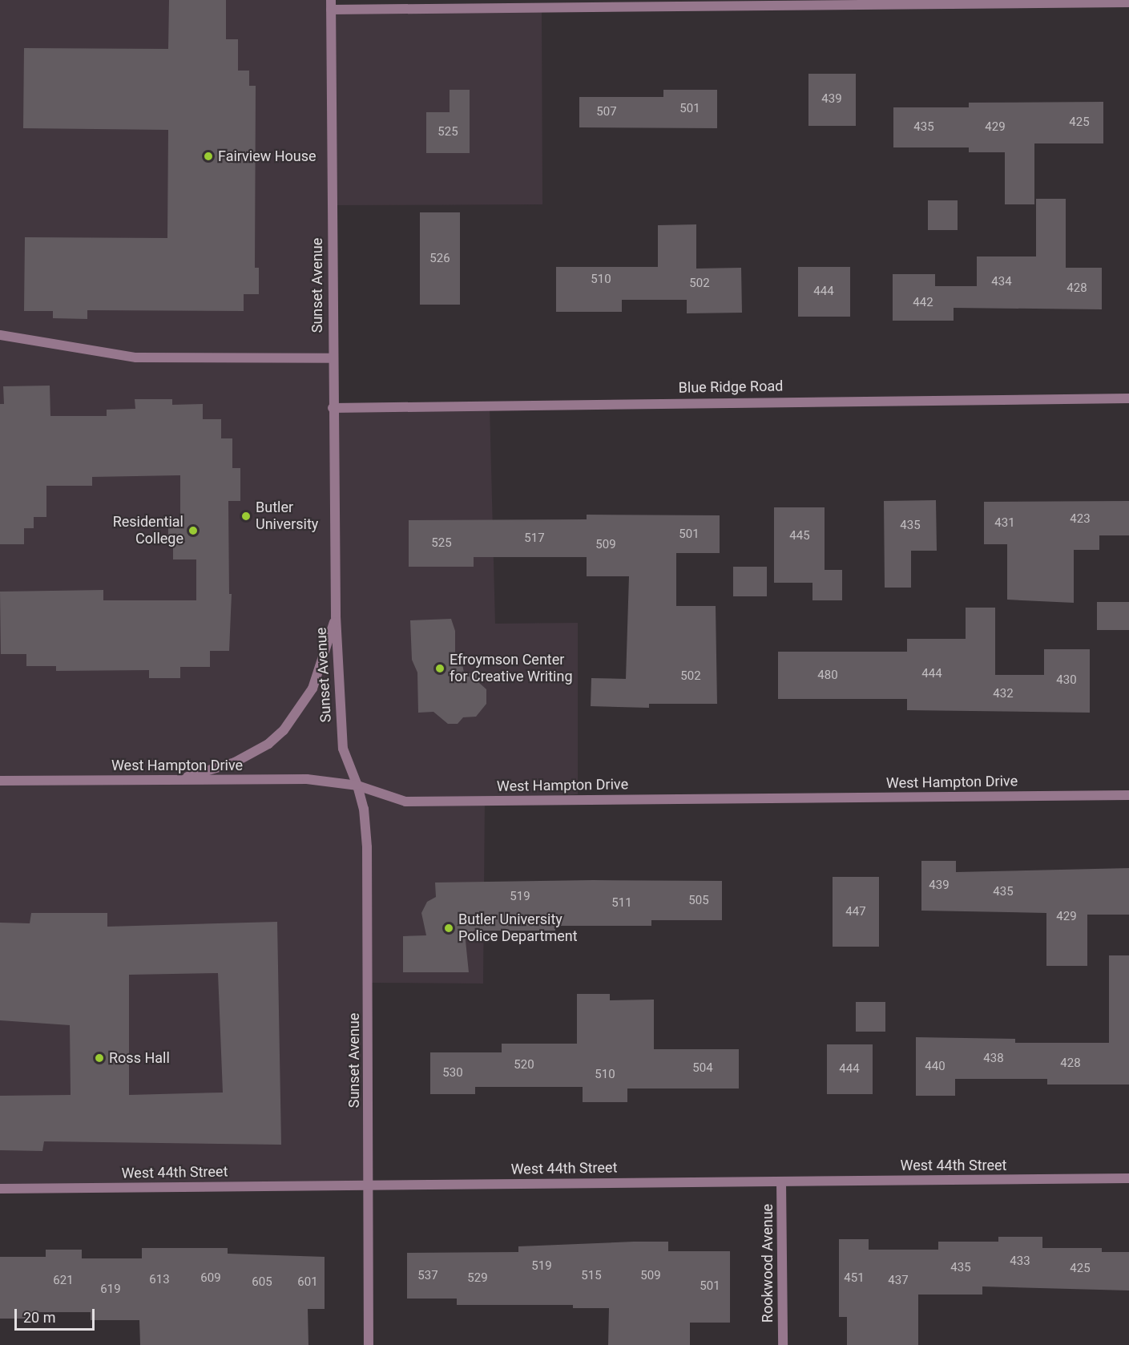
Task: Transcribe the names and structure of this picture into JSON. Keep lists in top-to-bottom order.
{
  "streets": {
    "street": [
      "Sunset Avenue",
      "Blue Ridge Road",
      "West Hampton Drive",
      "West 44th Street",
      "Rookwood Avenue"
    ]
  },
  "crossings": [
    ["Sunset Avenue", "Blue Ridge Road"],
    ["Sunset Avenue", "West Hampton Drive"],
    ["Sunset Avenue", "West 44th Street"],
    ["West 44th Street", "Rookwood Avenue"]
  ],
  "places": [
    "Fairview House",
    "Butler University",
    "Residential College",
    "Efroymson Center for Creative Writing",
    "Butler University Police Department",
    "Ross Hall"
  ],
  "house_numbers": [
    "439",
    "501",
    "507",
    "425",
    "435",
    "429",
    "525",
    "526",
    "510",
    "434",
    "502",
    "428",
    "444",
    "442",
    "423",
    "431",
    "435",
    "501",
    "445",
    "517",
    "525",
    "509",
    "444",
    "480",
    "502",
    "430",
    "432",
    "439",
    "435",
    "519",
    "505",
    "511",
    "447",
    "429",
    "438",
    "428",
    "520",
    "440",
    "504",
    "444",
    "530",
    "510",
    "433",
    "519",
    "435",
    "425",
    "537",
    "515",
    "509",
    "609",
    "529",
    "451",
    "613",
    "621",
    "437",
    "605",
    "601",
    "501",
    "619"
  ],
  "scale_bar": "20 m"
}
